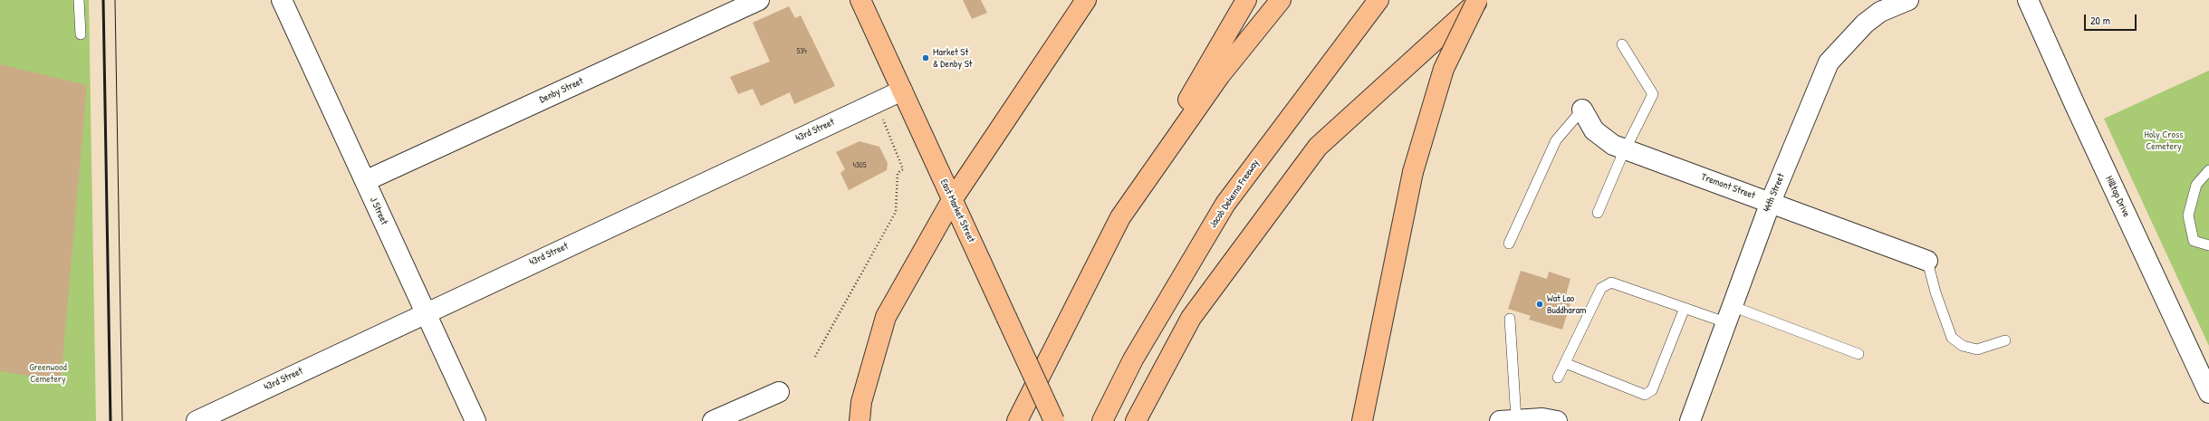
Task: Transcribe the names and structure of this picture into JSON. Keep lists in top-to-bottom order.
{
  "streets": {
    "main road": ["Jacob Dekema Freeway", "East Market Street"],
    "street": [
      "Denby Street",
      "43rd Street",
      "Tremont Street",
      "44th Street",
      "Hilltop Drive",
      "J Street"
    ]
  },
  "crossings": [
    ["Denby Street", "J Street"],
    ["43rd Street", "J Street"],
    ["43rd Street", "East Market Street"],
    ["Tremont Street", "44th Street"]
  ],
  "parks": ["Holy Cross Cemetery", "Greenwood Cemetery"],
  "places": ["Market St & Denby St", "Wat Lao Buddharam"],
  "house_numbers": ["534", "4305"],
  "scale_bar": "20 m"
}
